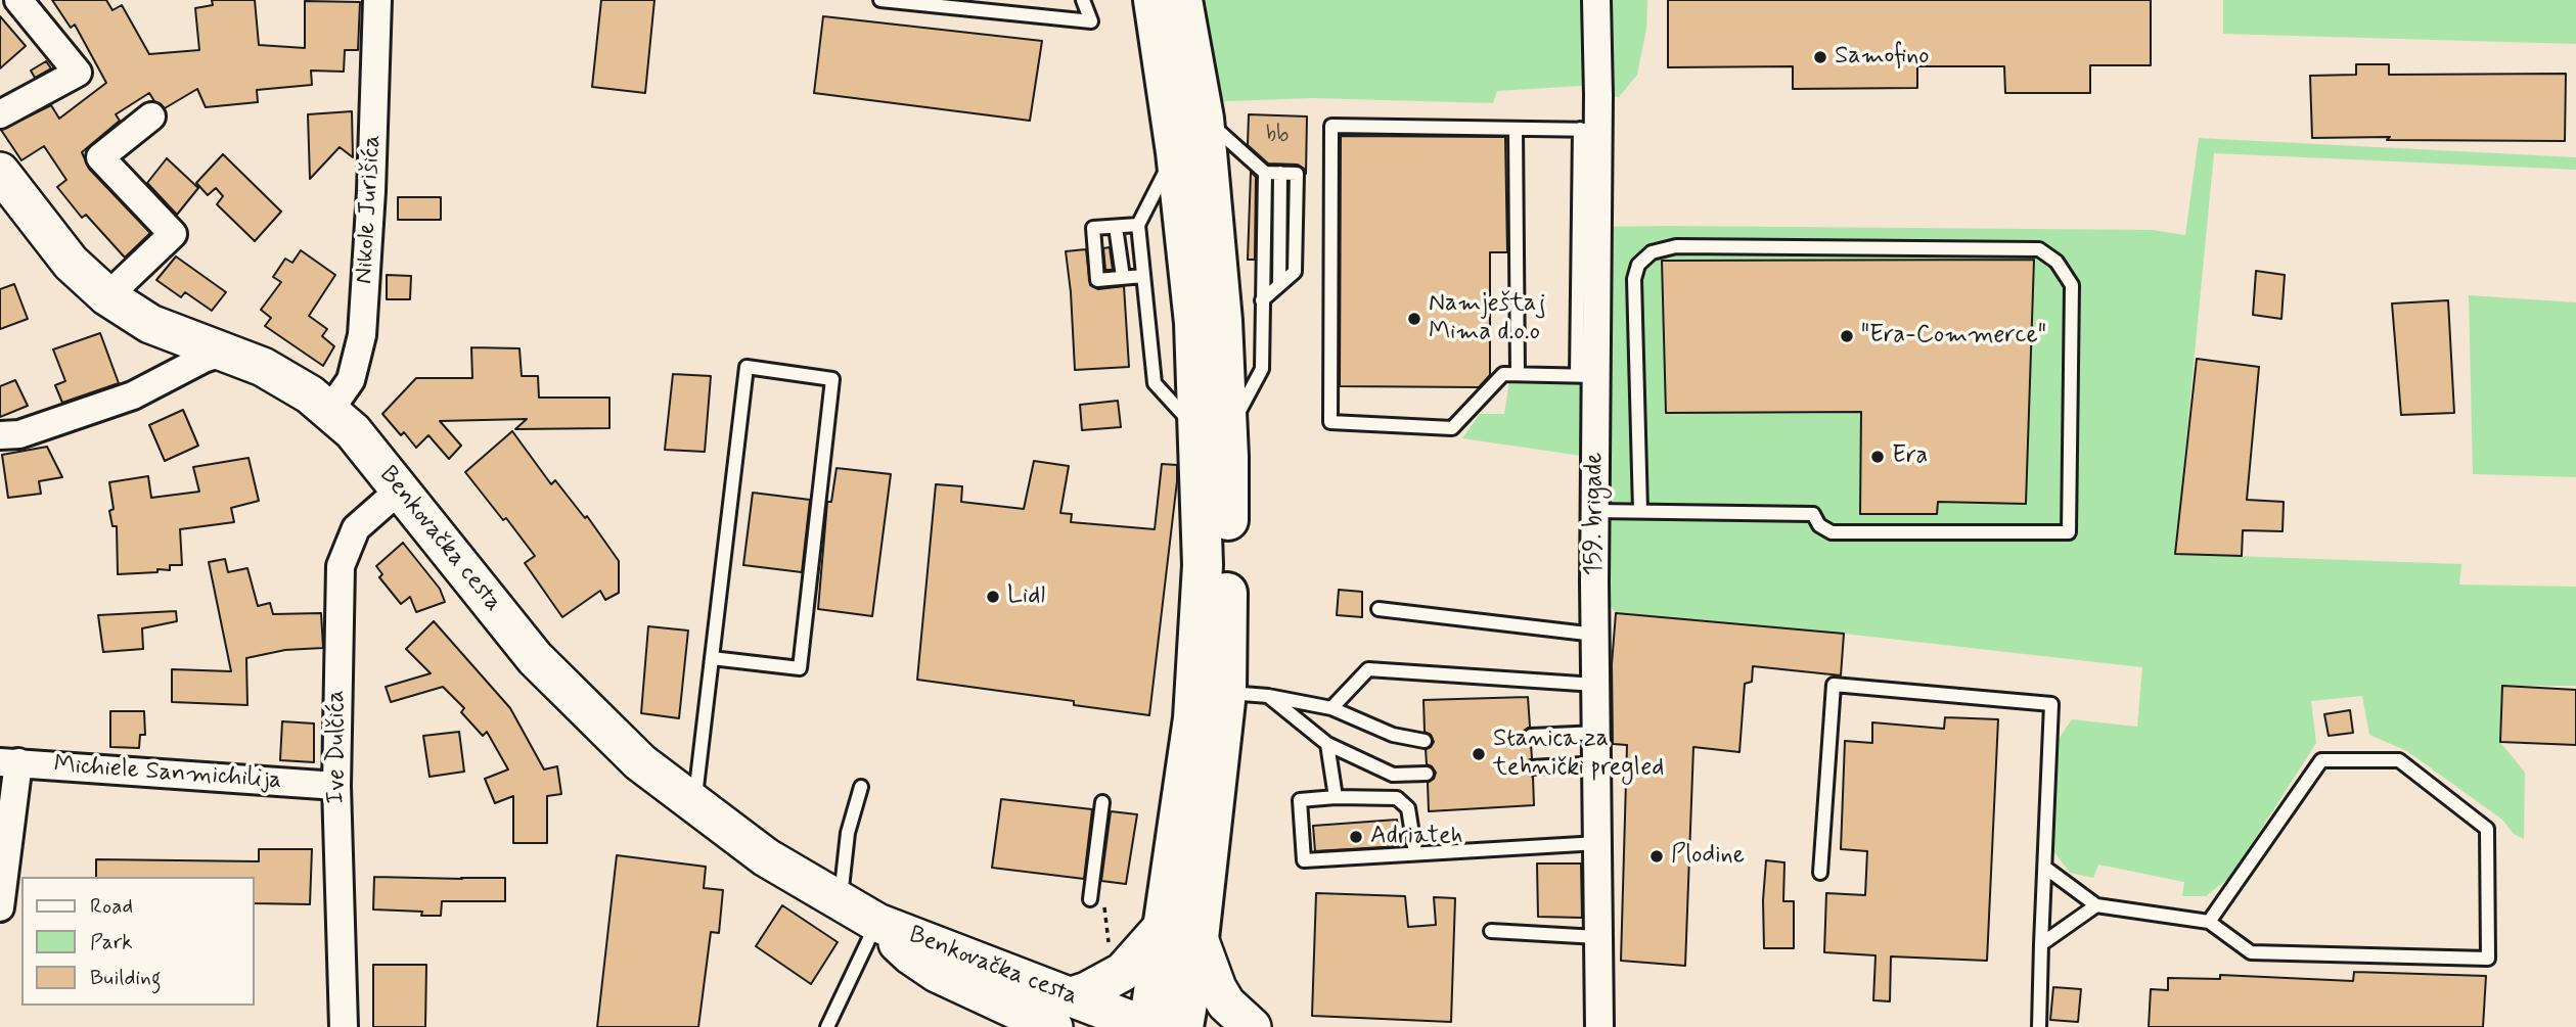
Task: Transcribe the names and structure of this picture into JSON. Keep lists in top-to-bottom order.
{
  "streets": {
    "main road": ["Benkovačka cesta"],
    "street": [
      "Nikole Jurišića",
      "159. brigade",
      "Ive Dulčića",
      "Michiele Sanmichilija"
    ]
  },
  "crossings": [
    ["Nikole Jurišića", "Benkovačka cesta"],
    ["Benkovačka cesta", "Ive Dulčića"],
    ["Ive Dulčića", "Michiele Sanmichilija"]
  ],
  "places": [
    "Samofino",
    "Namještaj Mima d.o.o",
    "\"Era-Commerce\"",
    "Era",
    "Lidl",
    "Stanica za tehnički pregled",
    "Adriateh",
    "Plodine"
  ],
  "house_numbers": ["bb"],
  "legend": ["Road", "Park", "Building"]
}
